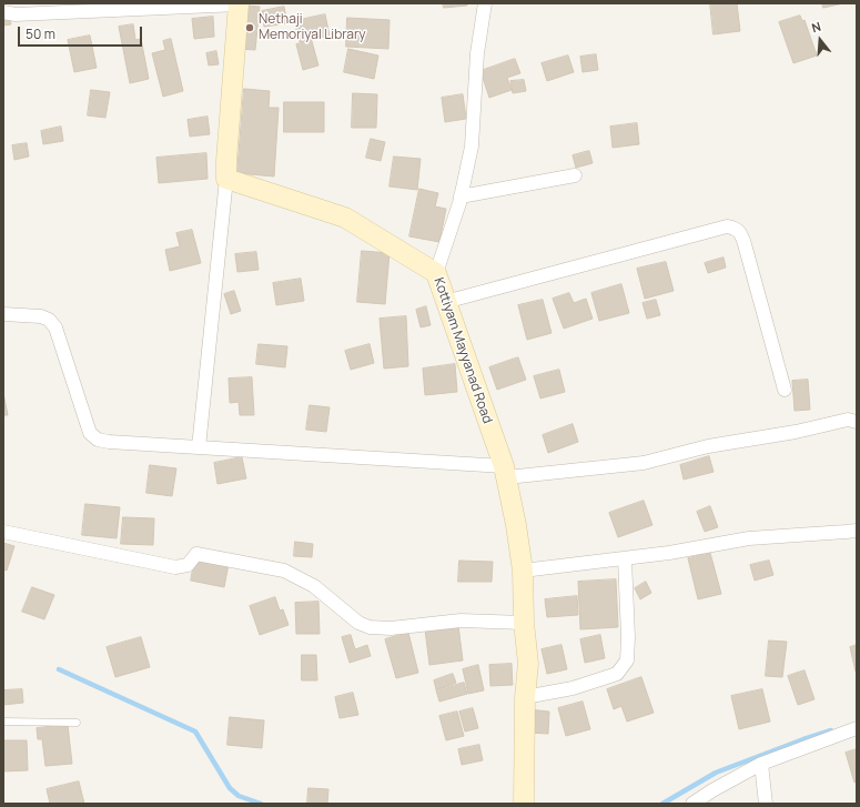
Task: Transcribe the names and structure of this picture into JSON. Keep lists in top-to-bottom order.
{
  "streets": {
    "street": ["Kottiyam Mayyanad Road"]
  },
  "places": ["Nethaji Memoriyal Library"],
  "scale_bar": "50 m",
  "north": "top"
}
